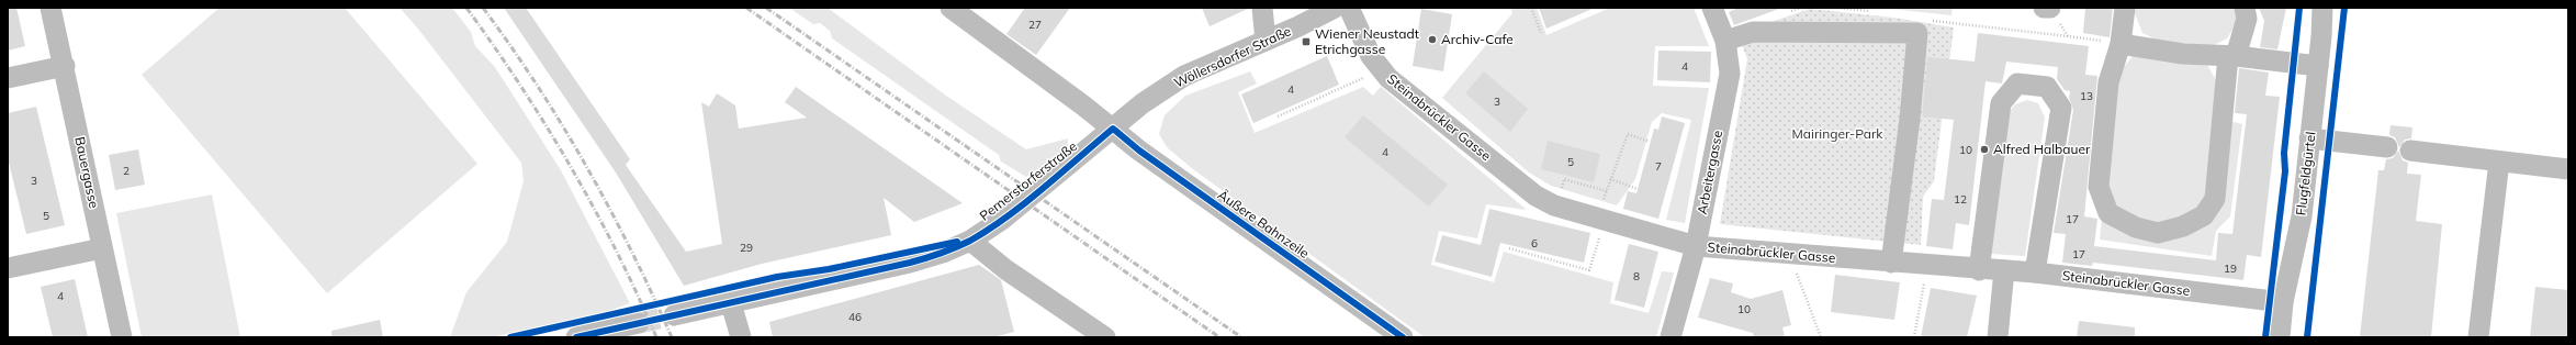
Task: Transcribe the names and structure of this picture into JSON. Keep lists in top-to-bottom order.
{
  "streets": {
    "street": [
      "Wöllersdorfer Straße",
      "Steinabrückler Gasse",
      "Bauergasse",
      "Arbeitergasse",
      "Flugfeldgürtel",
      "Pernerstorferstraße",
      "Äußere Bahnzeile"
    ]
  },
  "crossings": [
    ["Wöllersdorfer Straße", "Pernerstorferstraße"],
    ["Wöllersdorfer Straße", "Äußere Bahnzeile"],
    ["Steinabrückler Gasse", "Arbeitergasse"],
    ["Steinabrückler Gasse", "Flugfeldgürtel"],
    ["Pernerstorferstraße", "Äußere Bahnzeile"]
  ],
  "parks": ["Mairinger-Park"],
  "places": {
    "other": ["Archiv-Cafe", "Alfred Halbauer"],
    "transit": ["Wiener Neustadt Etrichgasse"]
  },
  "house_numbers": [
    "27",
    "4",
    "4",
    "13",
    "3",
    "10",
    "4",
    "5",
    "7",
    "2",
    "3",
    "12",
    "5",
    "17",
    "6",
    "29",
    "17",
    "19",
    "8",
    "4",
    "10",
    "46"
  ]
}
